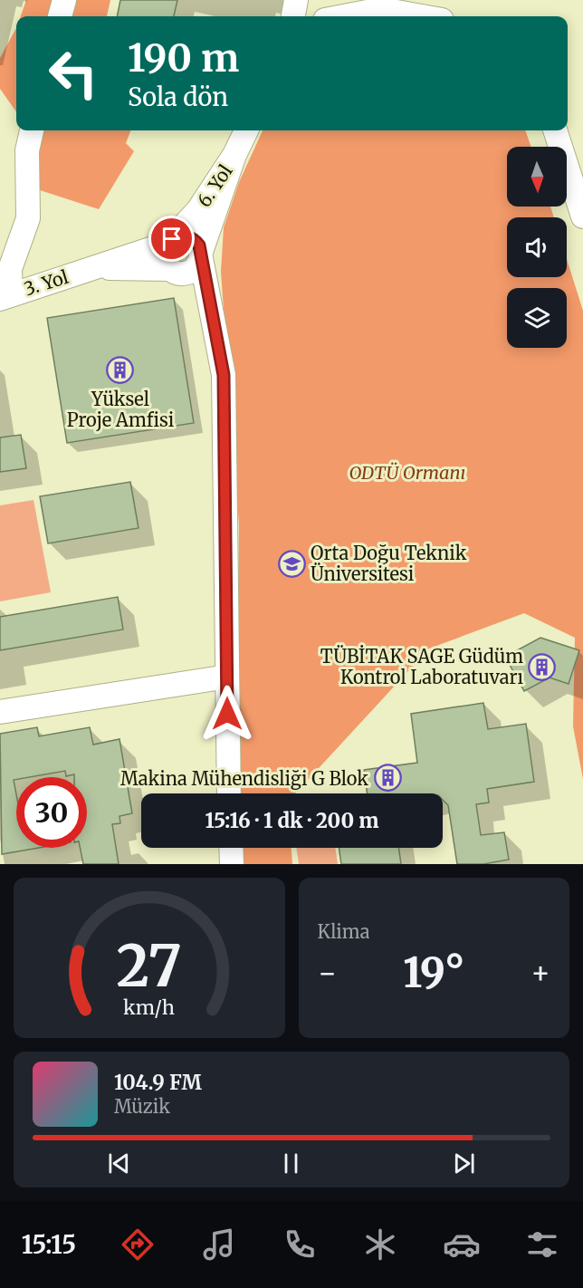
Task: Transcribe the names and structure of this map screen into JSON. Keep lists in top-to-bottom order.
{
  "streets": {
    "street": ["6. Yol", "3. Yol"]
  },
  "crossings": [
    ["6. Yol", "3. Yol"]
  ],
  "parks": ["ODTÜ Ormanı"],
  "places": {
    "building": ["Yüksel Proje Amfisi", "TÜBİTAK SAGE Güdüm Kontrol Laboratuvarı", "Makina Mühendisliği G Blok"],
    "school or university": ["Orta Doğu Teknik Üniversitesi"]
  },
  "north": "bottom",
  "page": {
    "turn": ["190 m", "Sola dön"],
    "limit": "30",
    "trip": "15:16 · 1 dk · 200 m",
    "tile": "Klima",
    "heat": ["−", "19°", "+"],
    "song": ["104.9 FM", "Müzik"],
    "tabs": "15:15",
    "gauge": ["27", "km/h"]
  }
}
